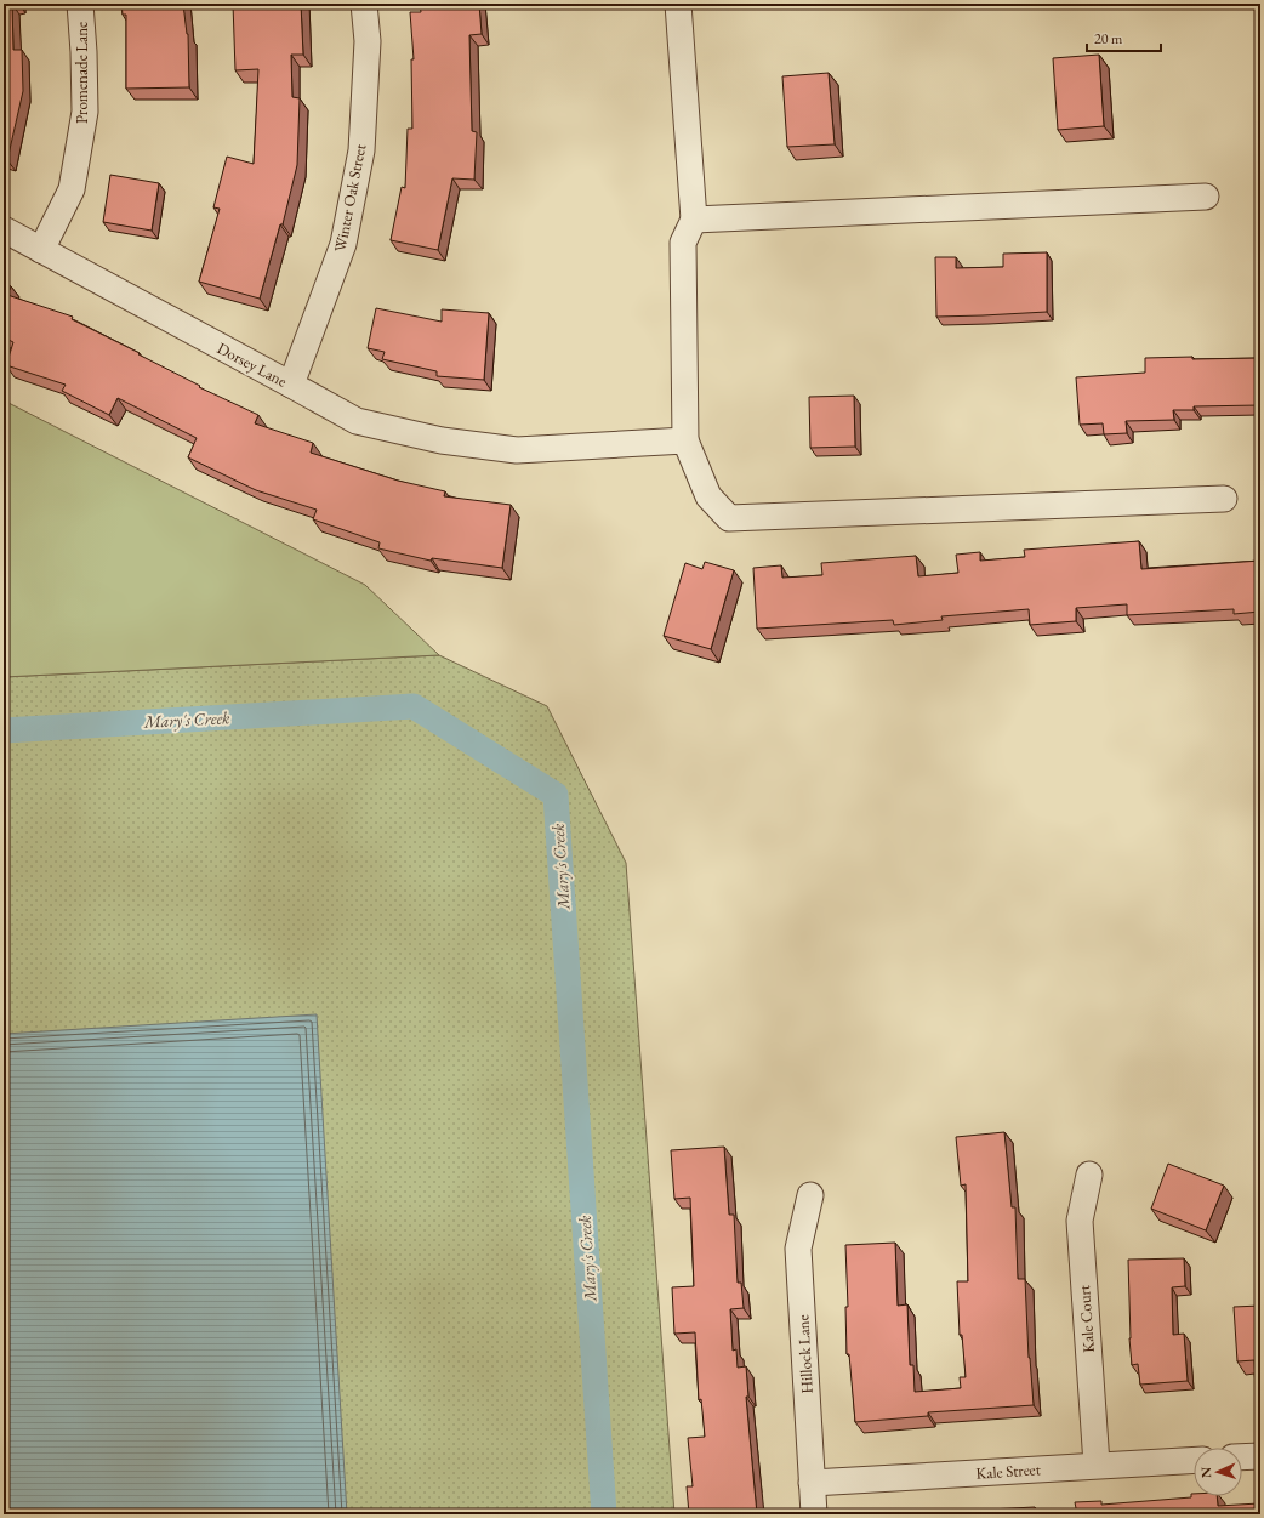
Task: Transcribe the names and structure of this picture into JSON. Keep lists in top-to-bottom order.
{
  "streets": {
    "street": [
      "Promenade Lane",
      "Winter Oak Street",
      "Dorsey Lane",
      "Kale Court",
      "Hillock Lane",
      "Kale Street"
    ]
  },
  "crossings": [
    ["Promenade Lane", "Dorsey Lane"],
    ["Winter Oak Street", "Dorsey Lane"],
    ["Kale Court", "Kale Street"],
    ["Hillock Lane", "Kale Street"]
  ],
  "water": ["Mary's Creek"],
  "scale_bar": "20 m",
  "north": "left"
}
